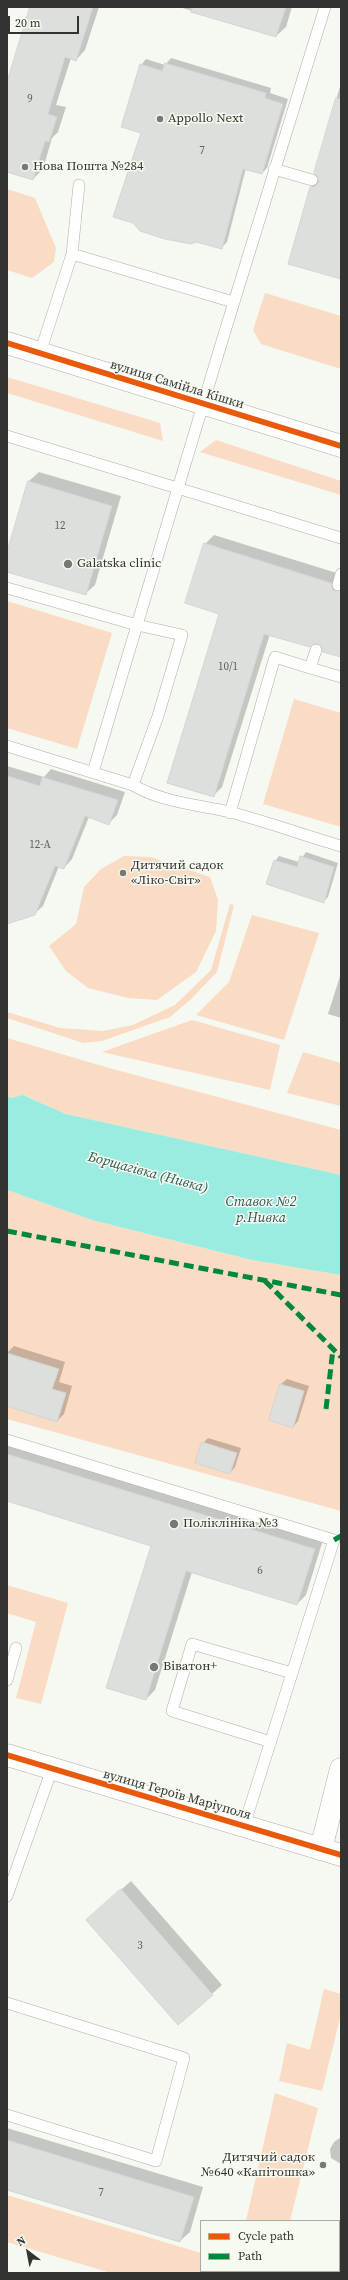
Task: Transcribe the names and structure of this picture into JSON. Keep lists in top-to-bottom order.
{
  "streets": {
    "street": ["вулиця Самійла Кішки", "вулиця Героїв Маріуполя"]
  },
  "water": ["Борщагівка (Нивка)", "Ставок №2 р.Нивка"],
  "places": [
    "Appollo Next",
    "Нова Пошта №284",
    "Galatska clinic",
    "Дитячий садок «Ліко-Світ»",
    "Поліклініка №3",
    "Віватон+",
    "Дитячий садок №640 «Капітошка»"
  ],
  "house_numbers": [
    "9",
    "7",
    "12",
    "10/1",
    "12-А",
    "6",
    "3",
    "7"
  ],
  "legend": ["Cycle path", "Path"],
  "scale_bar": "20 m",
  "north": "top left"
}
